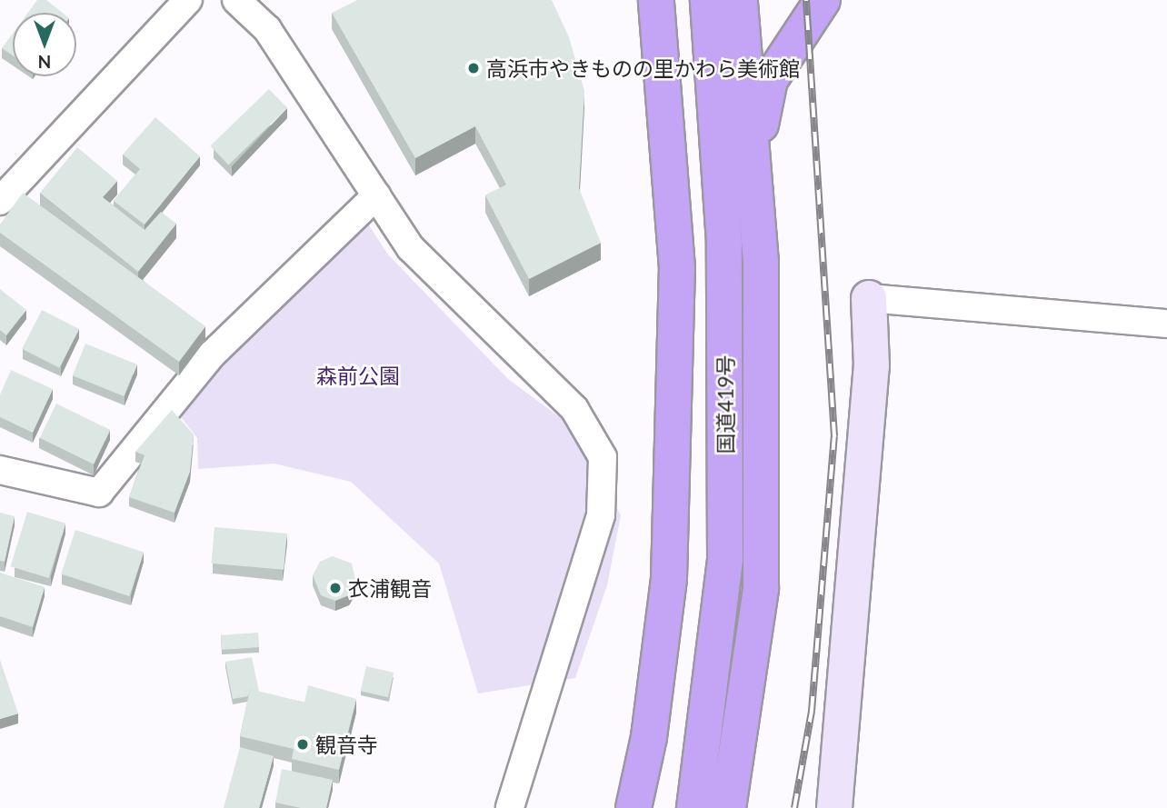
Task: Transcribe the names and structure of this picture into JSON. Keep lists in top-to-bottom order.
{
  "streets": {
    "highway": ["国道419号"]
  },
  "parks": ["森前公園"],
  "places": ["高浜市やきものの里かわら美術館", "衣浦観音", "観音寺"],
  "north": "bottom"
}
